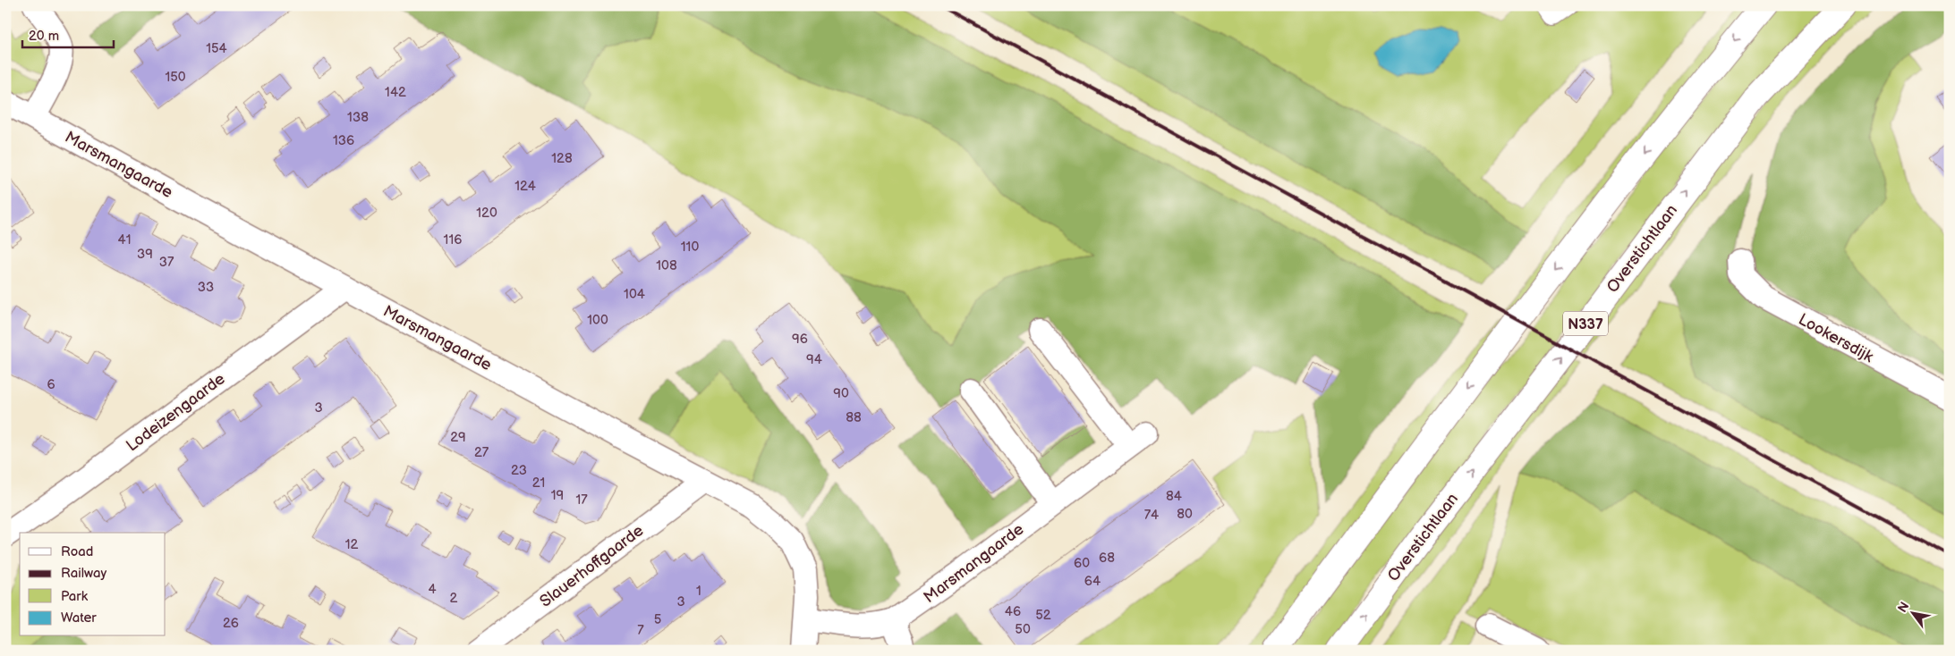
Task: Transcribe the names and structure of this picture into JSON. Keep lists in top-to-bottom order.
{
  "streets": {
    "main road": ["Overstichtlaan", "N337"],
    "street": [
      "Marsmangaarde",
      "Lookersdijk",
      "Lodeizengaarde",
      "Slauerhoffgaarde"
    ]
  },
  "crossings": [
    ["Marsmangaarde", "Lodeizengaarde"],
    ["Marsmangaarde", "Slauerhoffgaarde"]
  ],
  "house_numbers": [
    "154",
    "150",
    "142",
    "138",
    "136",
    "128",
    "124",
    "120",
    "41",
    "116",
    "110",
    "39",
    "37",
    "108",
    "33",
    "104",
    "100",
    "96",
    "94",
    "6",
    "90",
    "3",
    "88",
    "29",
    "27",
    "23",
    "21",
    "19",
    "84",
    "17",
    "80",
    "74",
    "12",
    "68",
    "60",
    "64",
    "4",
    "1",
    "2",
    "3",
    "46",
    "52",
    "5",
    "26",
    "50",
    "7"
  ],
  "legend": [
    "Road",
    "Railway",
    "Park",
    "Water"
  ],
  "scale_bar": "20 m",
  "north": "top left"
}
